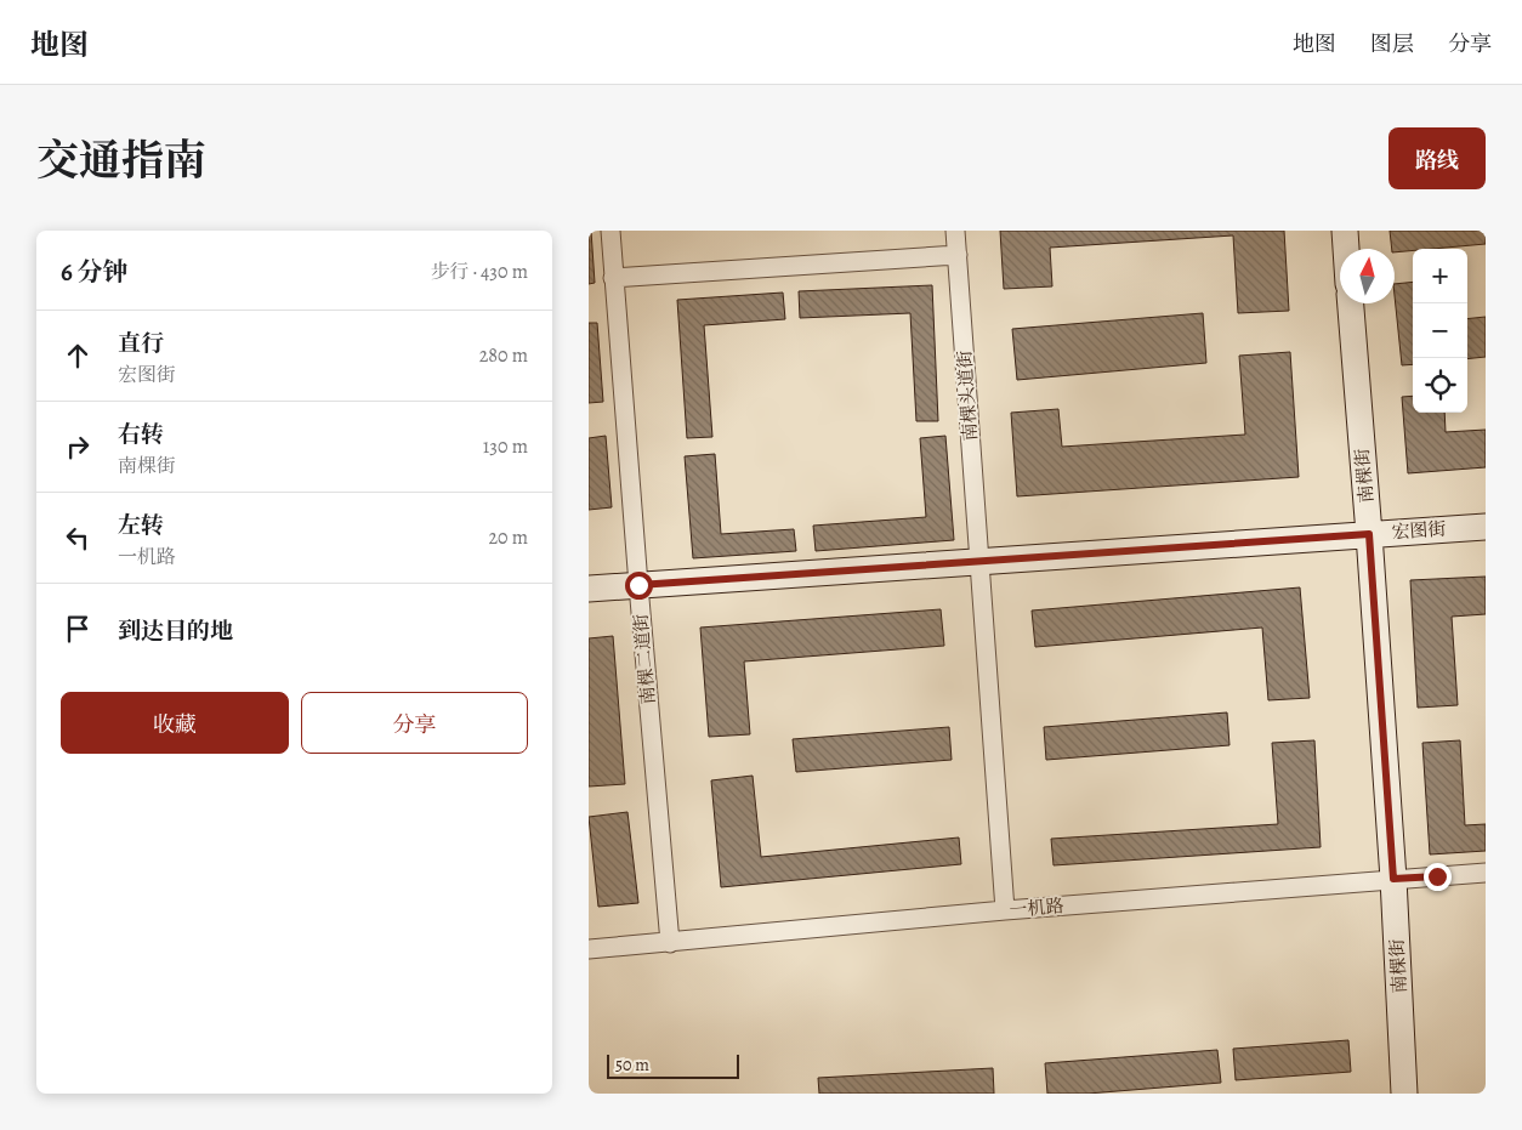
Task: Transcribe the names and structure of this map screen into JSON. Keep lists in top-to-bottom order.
{
  "streets": {
    "street": [
      "南棵头道街",
      "南棵街",
      "宏图街",
      "南棵二道街",
      "一机路"
    ]
  },
  "crossings": [
    ["南棵头道街", "宏图街"],
    ["南棵头道街", "一机路"],
    ["南棵街", "宏图街"],
    ["南棵街", "一机路"],
    ["宏图街", "南棵二道街"],
    ["南棵二道街", "一机路"]
  ],
  "scale_bar": "50 m",
  "north": "top",
  "page": {
    "header": "地图",
    "nav": ["地图", "图层", "分享"],
    "title": "交通指南",
    "buttons": [
      "路线",
      ["收藏", "分享"]
    ],
    "heading": ["6 分钟", "步行 · 430 m"],
    "map_buttons": ["+", "−"],
    "list": [
      ["直行", "宏图街", "280 m"],
      ["右转", "南棵街", "130 m"],
      ["左转", "一机路", "20 m"],
      "到达目的地"
    ],
    "scale": "50 m"
  }
}
